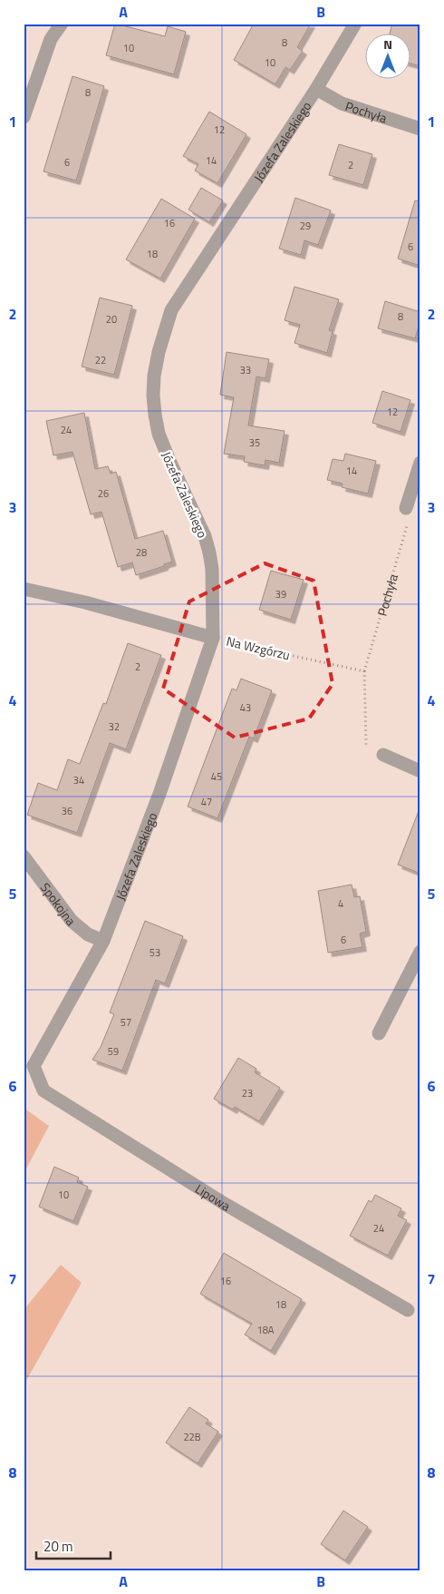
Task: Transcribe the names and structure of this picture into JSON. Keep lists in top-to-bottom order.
{
  "streets": {
    "street": [
      "Pochyła",
      "Józefa Zaleskiego",
      "Na Wzgórzu",
      "Spokojna",
      "Lipowa"
    ]
  },
  "crossings": [
    ["Pochyła", "Józefa Zaleskiego"],
    ["Pochyła", "Na Wzgórzu"],
    ["Józefa Zaleskiego", "Na Wzgórzu"],
    ["Józefa Zaleskiego", "Spokojna"],
    ["Józefa Zaleskiego", "Lipowa"]
  ],
  "house_numbers": [
    "8",
    "10",
    "10",
    "8",
    "12",
    "14",
    "6",
    "2",
    "16",
    "29",
    "6",
    "18",
    "8",
    "20",
    "22",
    "33",
    "12",
    "24",
    "35",
    "14",
    "26",
    "28",
    "39",
    "2",
    "43",
    "32",
    "45",
    "34",
    "47",
    "36",
    "4",
    "6",
    "53",
    "57",
    "59",
    "23",
    "10",
    "24",
    "16",
    "18",
    "18A",
    "22B"
  ],
  "scale_bar": "20 m",
  "north": "top",
  "grid": {
    "columns": ["A", "B"],
    "rows": [
      "1",
      "2",
      "3",
      "4",
      "5",
      "6",
      "7",
      "8"
    ]
  }
}
